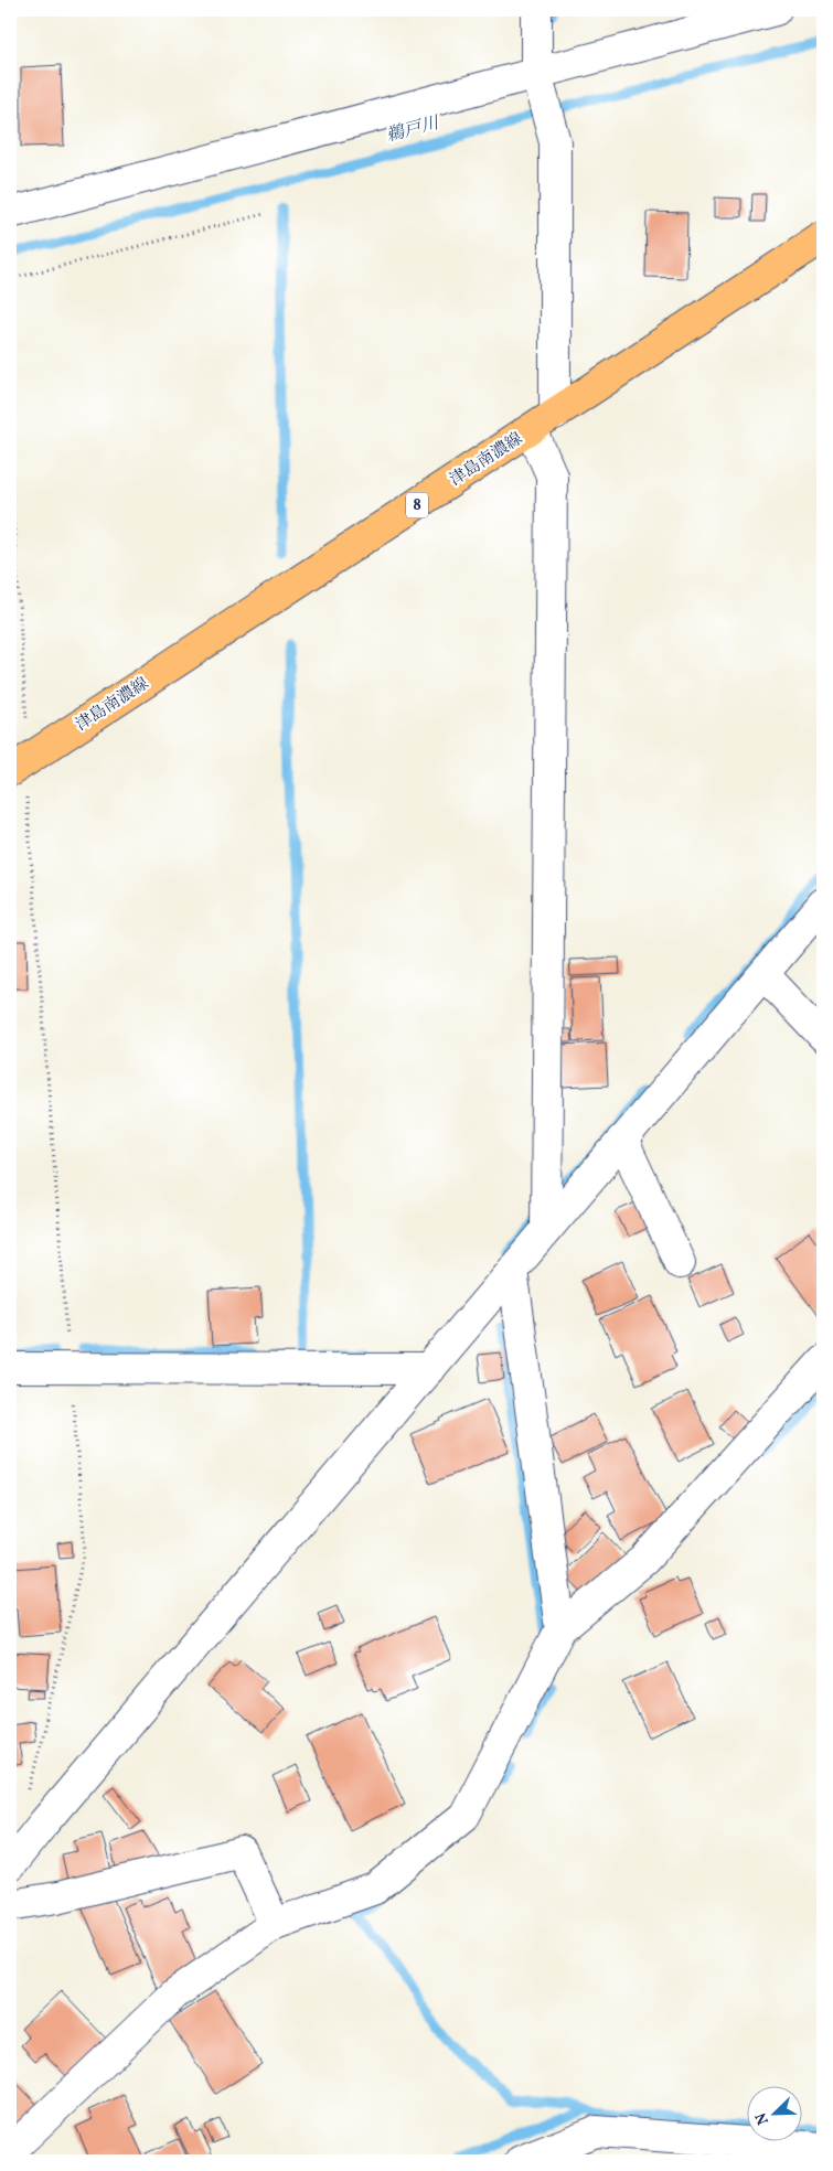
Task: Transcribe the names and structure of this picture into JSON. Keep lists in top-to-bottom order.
{
  "streets": {
    "main road": ["津島南濃線", "8"]
  },
  "water": ["鵜戸川"],
  "north": "bottom left"
}
